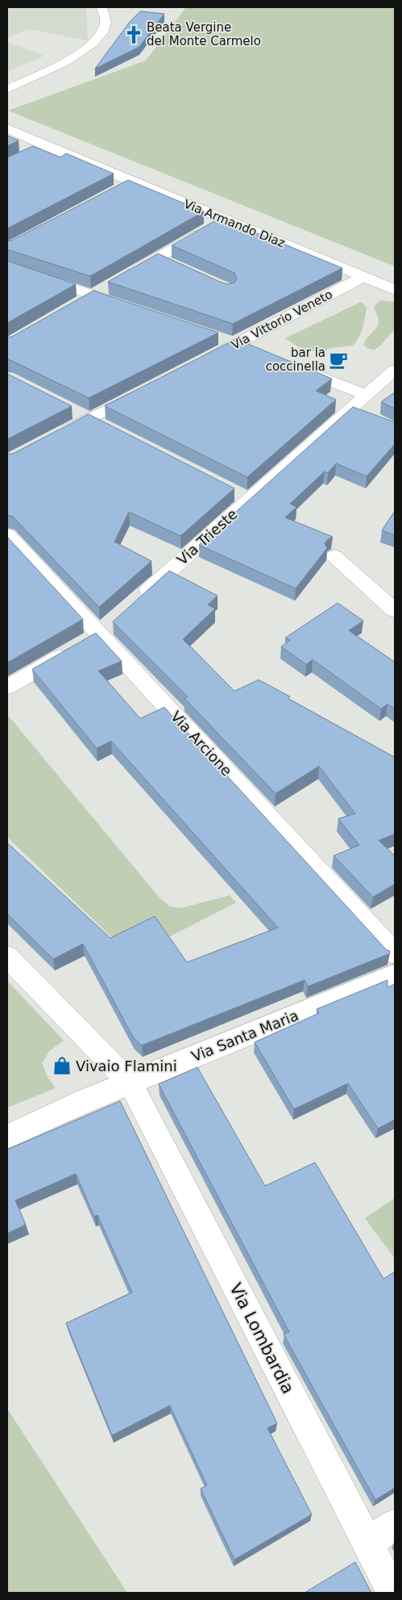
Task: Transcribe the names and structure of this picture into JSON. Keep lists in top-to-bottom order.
{
  "streets": {
    "street": [
      "Via Armando Diaz",
      "Via Vittorio Veneto",
      "Via Trieste",
      "Via Arcione",
      "Via Santa Maria",
      "Via Lombardia"
    ]
  },
  "crossings": [
    ["Via Armando Diaz", "Via Vittorio Veneto"],
    ["Via Santa Maria", "Via Lombardia"]
  ],
  "places": {
    "church": ["Beata Vergine del Monte Carmelo"],
    "cafe": ["bar la coccinella"],
    "shop": ["Vivaio Flamini"]
  }
}
